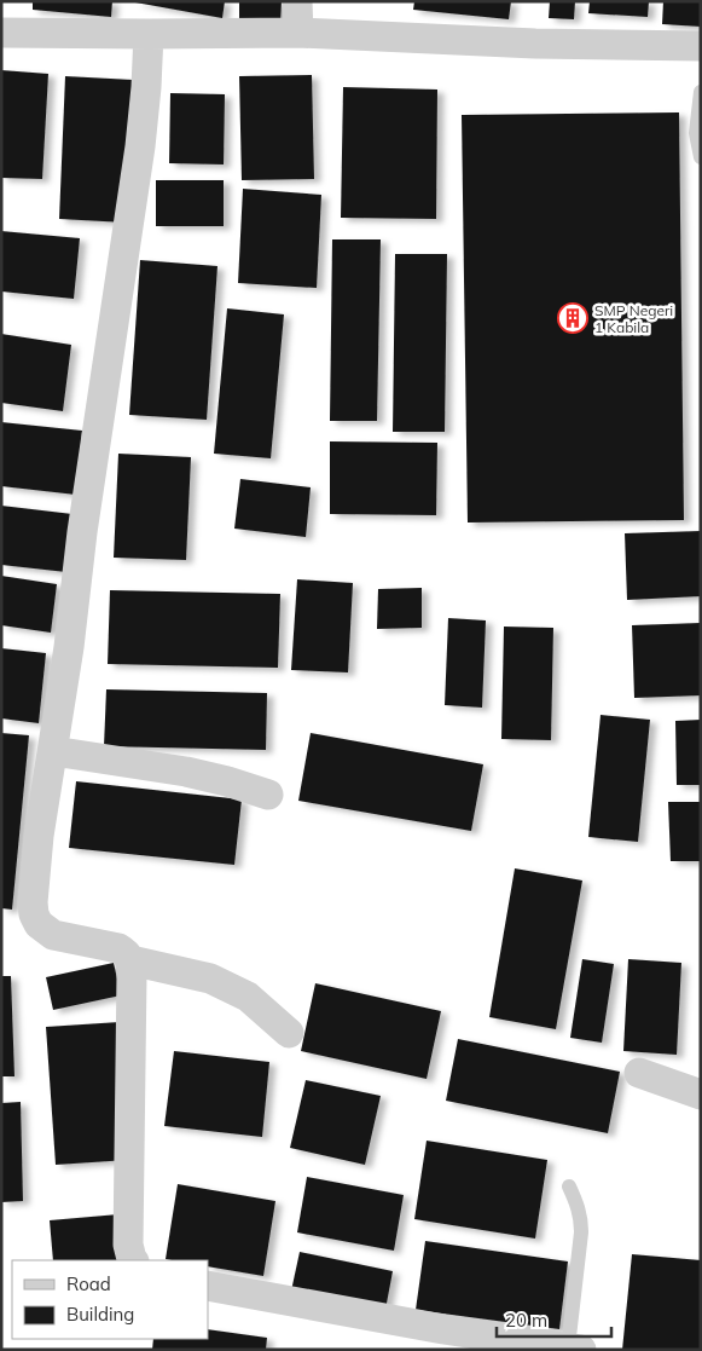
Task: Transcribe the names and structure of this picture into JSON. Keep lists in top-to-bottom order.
{
  "places": {
    "building": ["SMP Negeri 1 Kabila"]
  },
  "legend": ["Road", "Building"],
  "scale_bar": "20 m"
}
